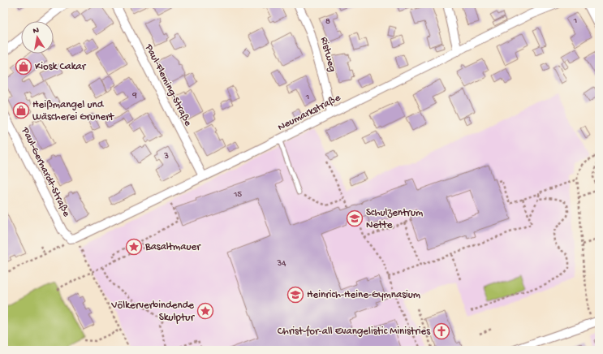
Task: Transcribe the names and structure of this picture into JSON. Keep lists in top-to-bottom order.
{
  "streets": {
    "street": [
      "Ristweg",
      "Paul-Fleming-Straße",
      "Neumarkstraße",
      "Paul-Gerhardt-Straße"
    ]
  },
  "crossings": [
    ["Ristweg", "Neumarkstraße"],
    ["Paul-Fleming-Straße", "Neumarkstraße"],
    ["Neumarkstraße", "Paul-Gerhardt-Straße"]
  ],
  "places": {
    "shop": ["Kiosk Cakar", "Heißmangel und Wäscherei Grunert"],
    "school or university": ["Schulzentrum Nette", "Heinrich-Heine-Gymnasium"],
    "place": ["Basaltmauer", "Völkerverbindende Skulptur"],
    "church": ["Christ-for-all Evangelistic Ministries"]
  },
  "house_numbers": [
    "1",
    "8",
    "9",
    "1",
    "3",
    "15",
    "34"
  ],
  "north": "top"
}
